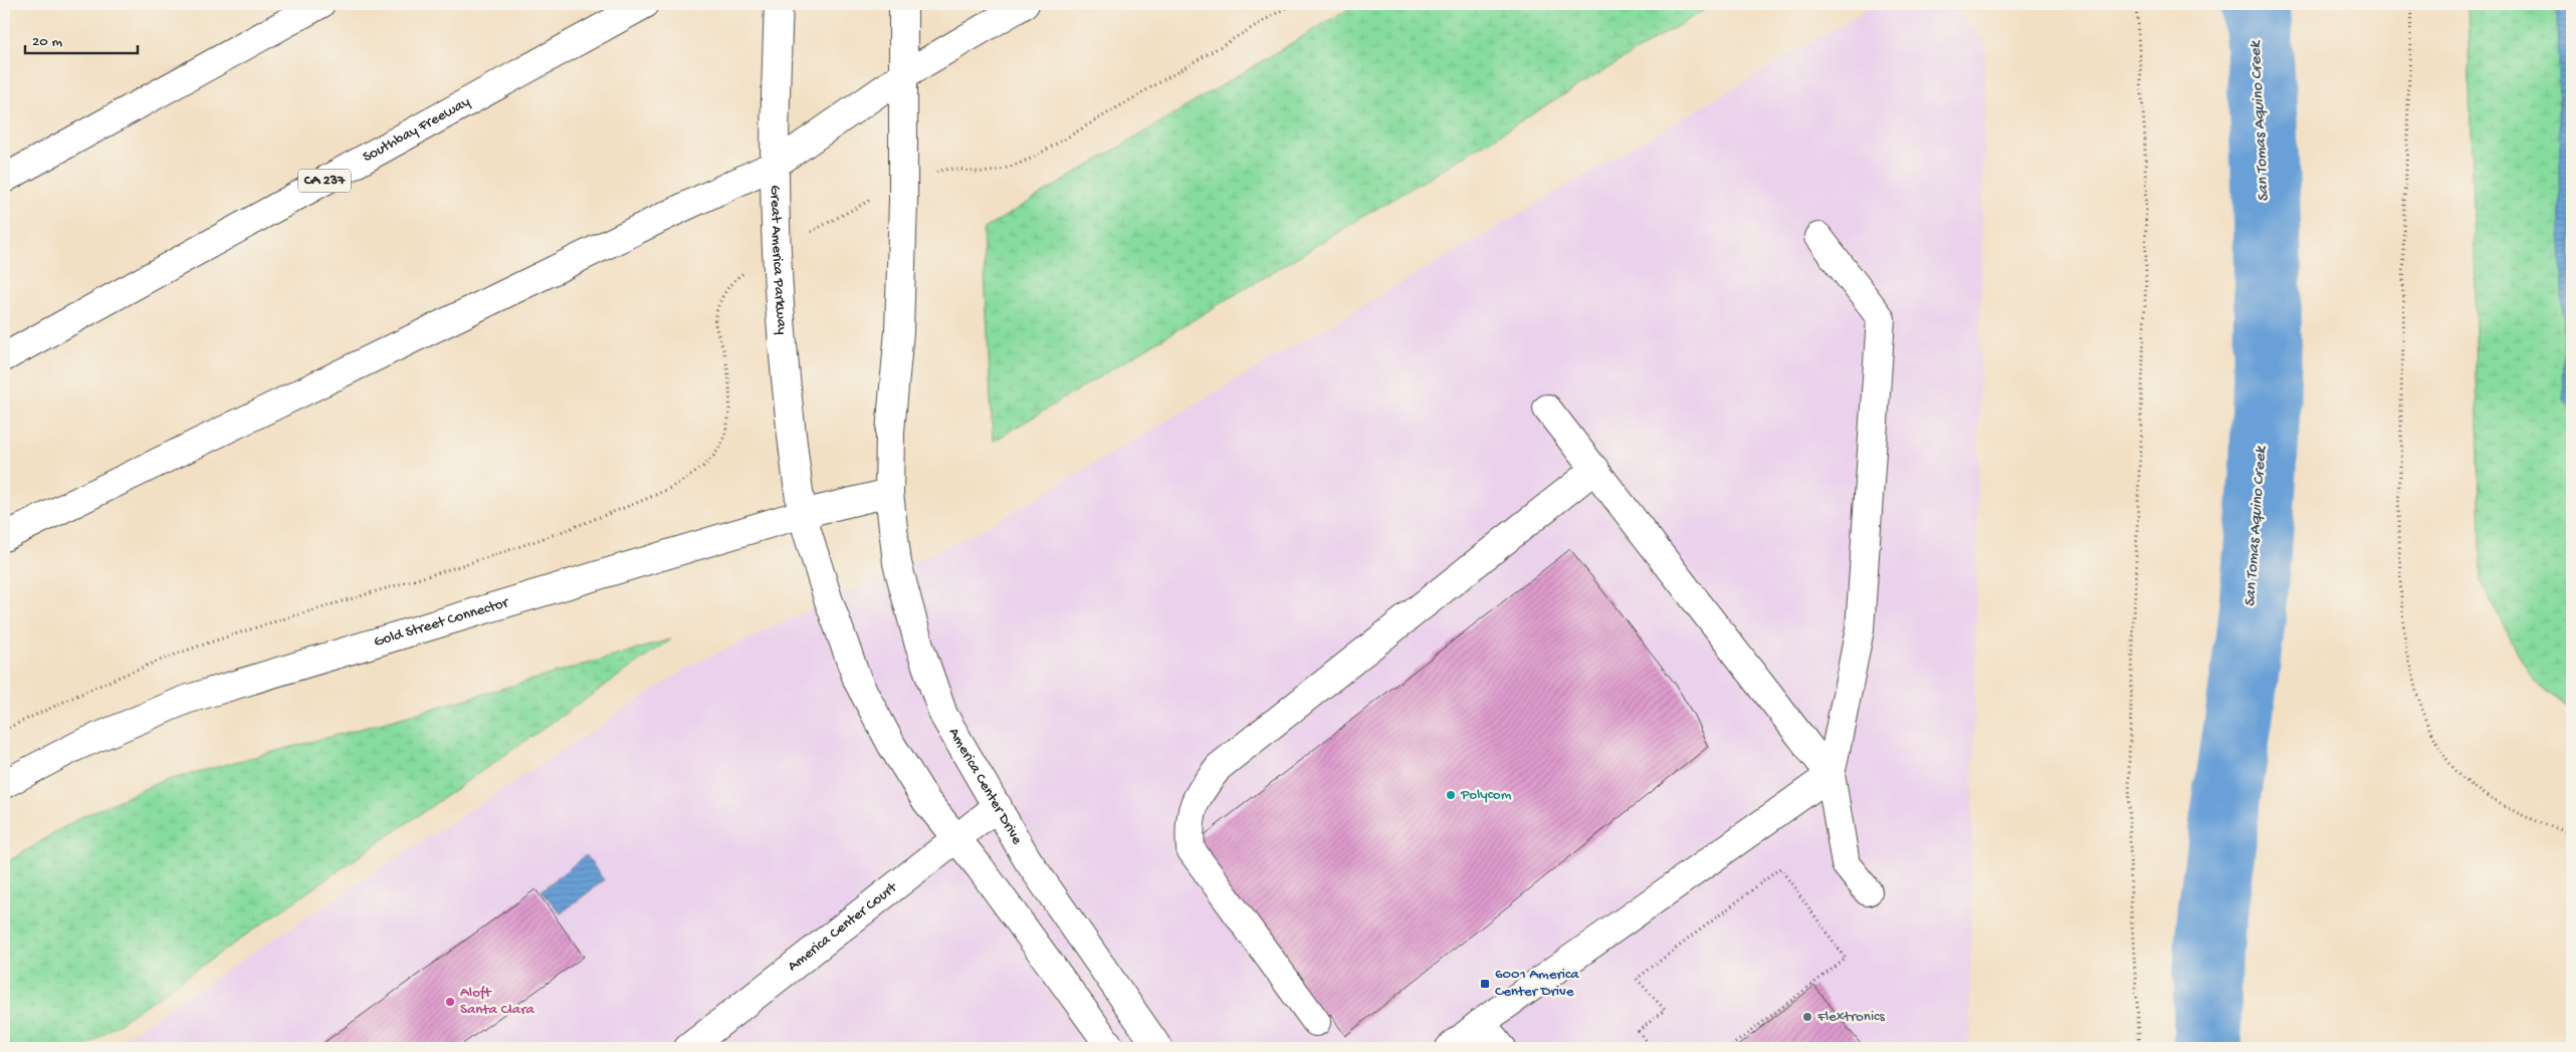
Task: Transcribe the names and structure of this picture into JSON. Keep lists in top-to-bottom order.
{
  "streets": {
    "main road": [
      "Southbay Freeway",
      "CA 237",
      "Great America Parkway",
      "Gold Street Connector",
      "America Center Drive",
      "America Center Court"
    ]
  },
  "crossings": [
    ["Great America Parkway", "Gold Street Connector"],
    ["Gold Street Connector", "America Center Drive"],
    ["America Center Drive", "America Center Court"]
  ],
  "water": ["San Tomas Aquino Creek"],
  "places": {
    "other": ["Polycom", "Aloft Santa Clara", "Flextronics"],
    "transit": ["6001 America Center Drive"]
  },
  "scale_bar": "20 m"
}
